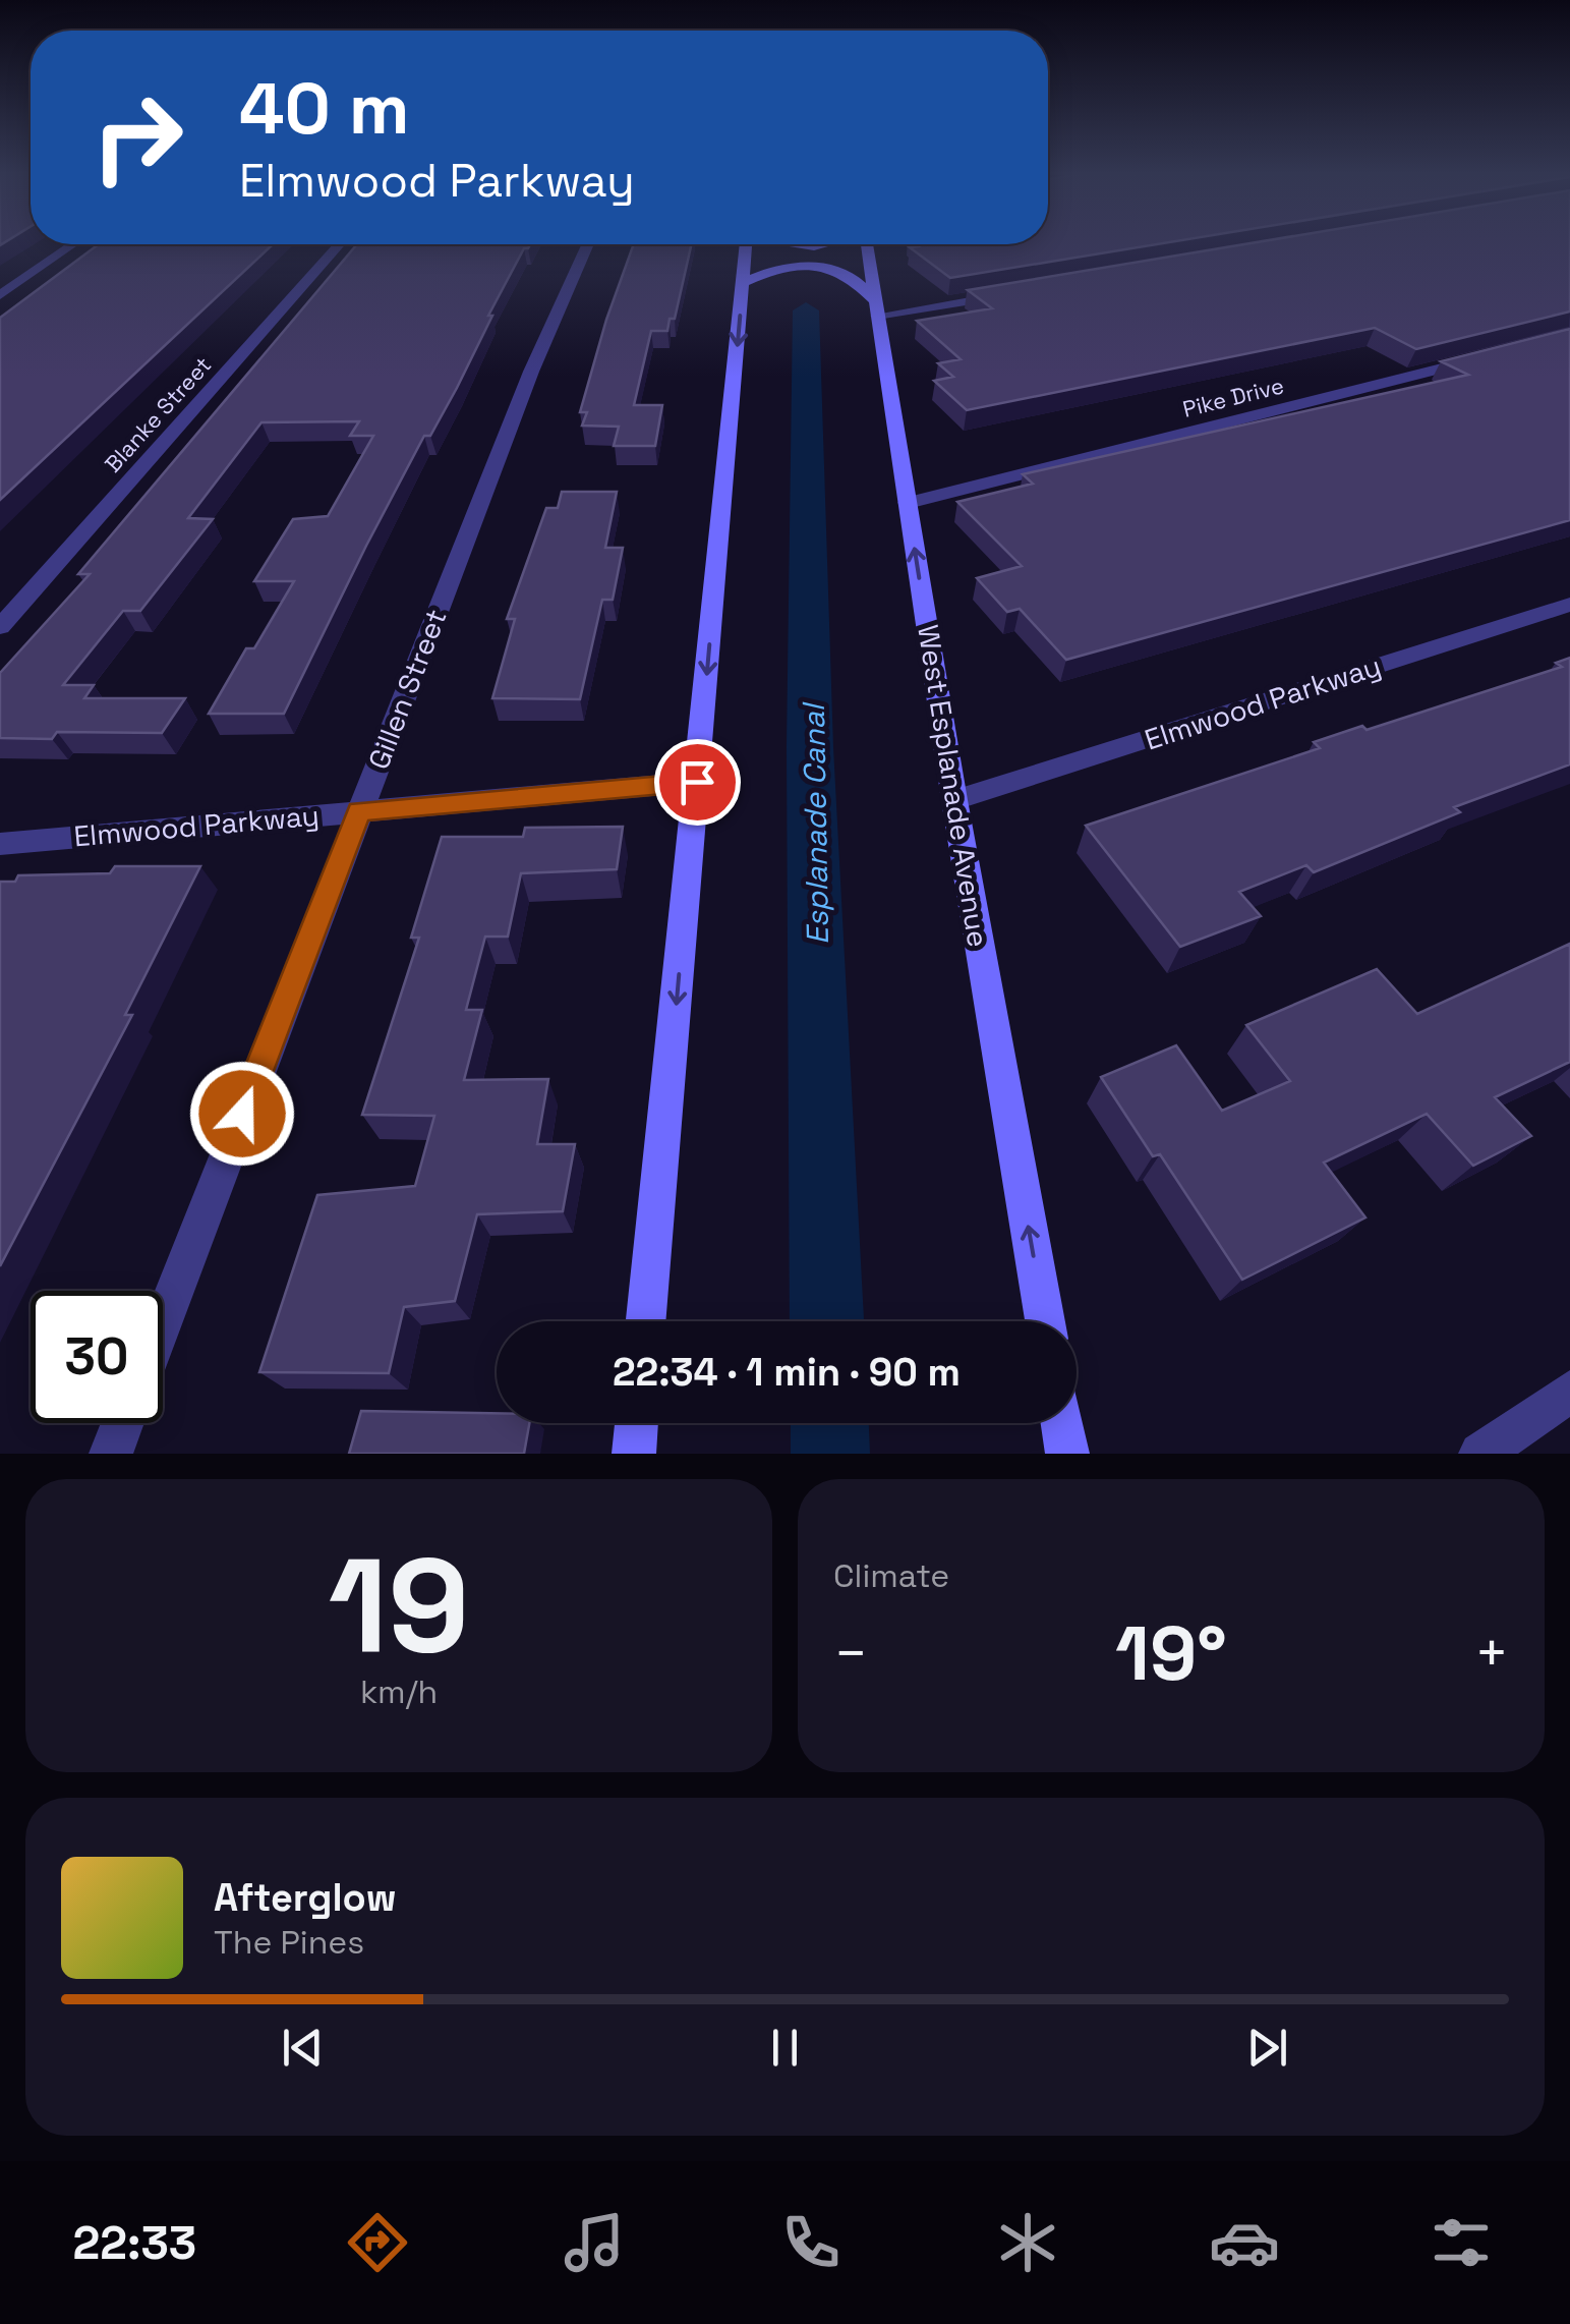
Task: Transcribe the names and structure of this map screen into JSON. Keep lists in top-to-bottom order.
{
  "streets": {
    "main road": ["West Esplanade Avenue"],
    "street": [
      "Pike Drive",
      "Blanke Street",
      "Gillen Street",
      "Elmwood Parkway"
    ]
  },
  "crossings": [
    ["Pike Drive", "West Esplanade Avenue"],
    ["Gillen Street", "Elmwood Parkway"],
    ["Elmwood Parkway", "West Esplanade Avenue"]
  ],
  "one_way": ["West Esplanade Avenue"],
  "water": ["Esplanade Canal"],
  "page": {
    "turn": ["40 m", "Elmwood Parkway"],
    "limit": "30",
    "trip": "22:34 · 1 min · 90 m",
    "tile": [
      ["19", "km/h"],
      "Climate"
    ],
    "heat": ["−", "19°", "+"],
    "song": ["Afterglow", "The Pines"],
    "tabs": "22:33"
  }
}
